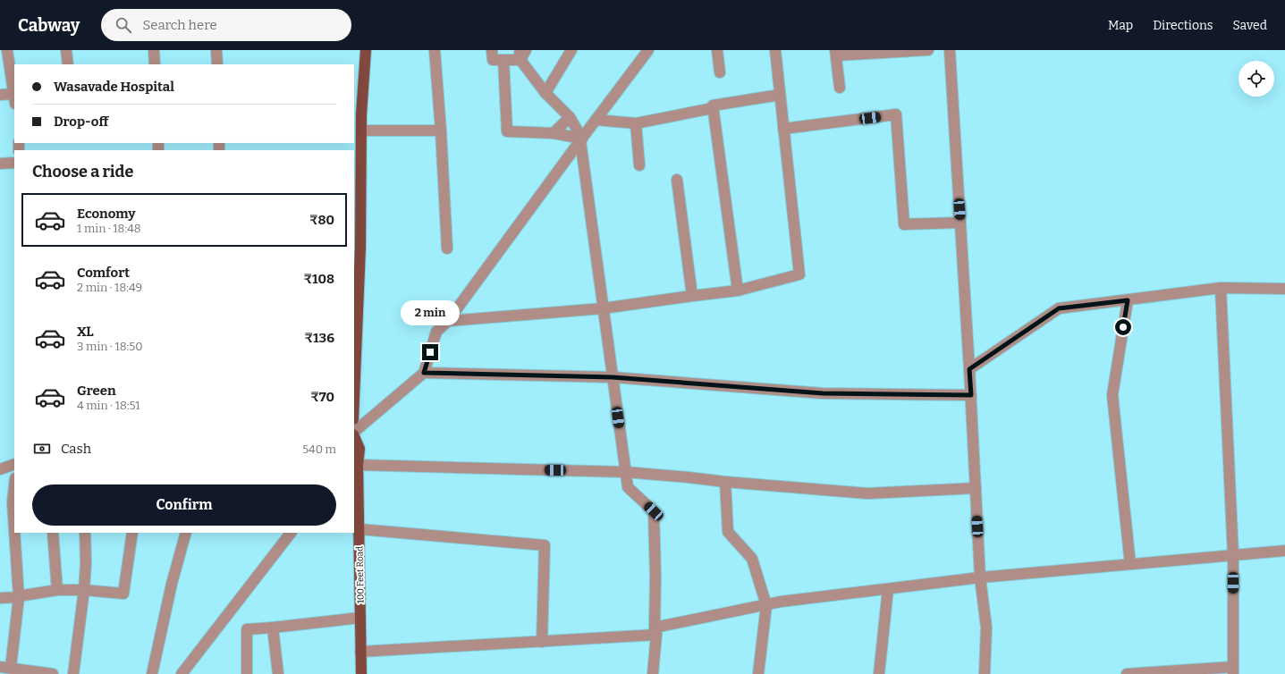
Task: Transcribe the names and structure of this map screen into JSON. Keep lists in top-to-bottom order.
{
  "streets": {
    "main road": ["100 Feet Road"]
  },
  "page": {
    "header": "Cabway",
    "search": "Search here",
    "nav": ["Map", "Directions", "Saved"],
    "banner": ["Wasavade Hospital", "Drop-off"],
    "heading": "Choose a ride",
    "list": [
      {
        "name": "Economy",
        "note": "1 min · 18:48",
        "value": "₹80"
      },
      {
        "name": "Comfort",
        "note": "2 min · 18:49",
        "value": "₹108"
      },
      {
        "name": "XL",
        "note": "3 min · 18:50",
        "value": "₹136"
      },
      {
        "name": "Green",
        "note": "4 min · 18:51",
        "value": "₹70"
      }
    ],
    "bubble": "2 min",
    "pay": ["Cash", "540 m"],
    "buttons": "Confirm"
  }
}
